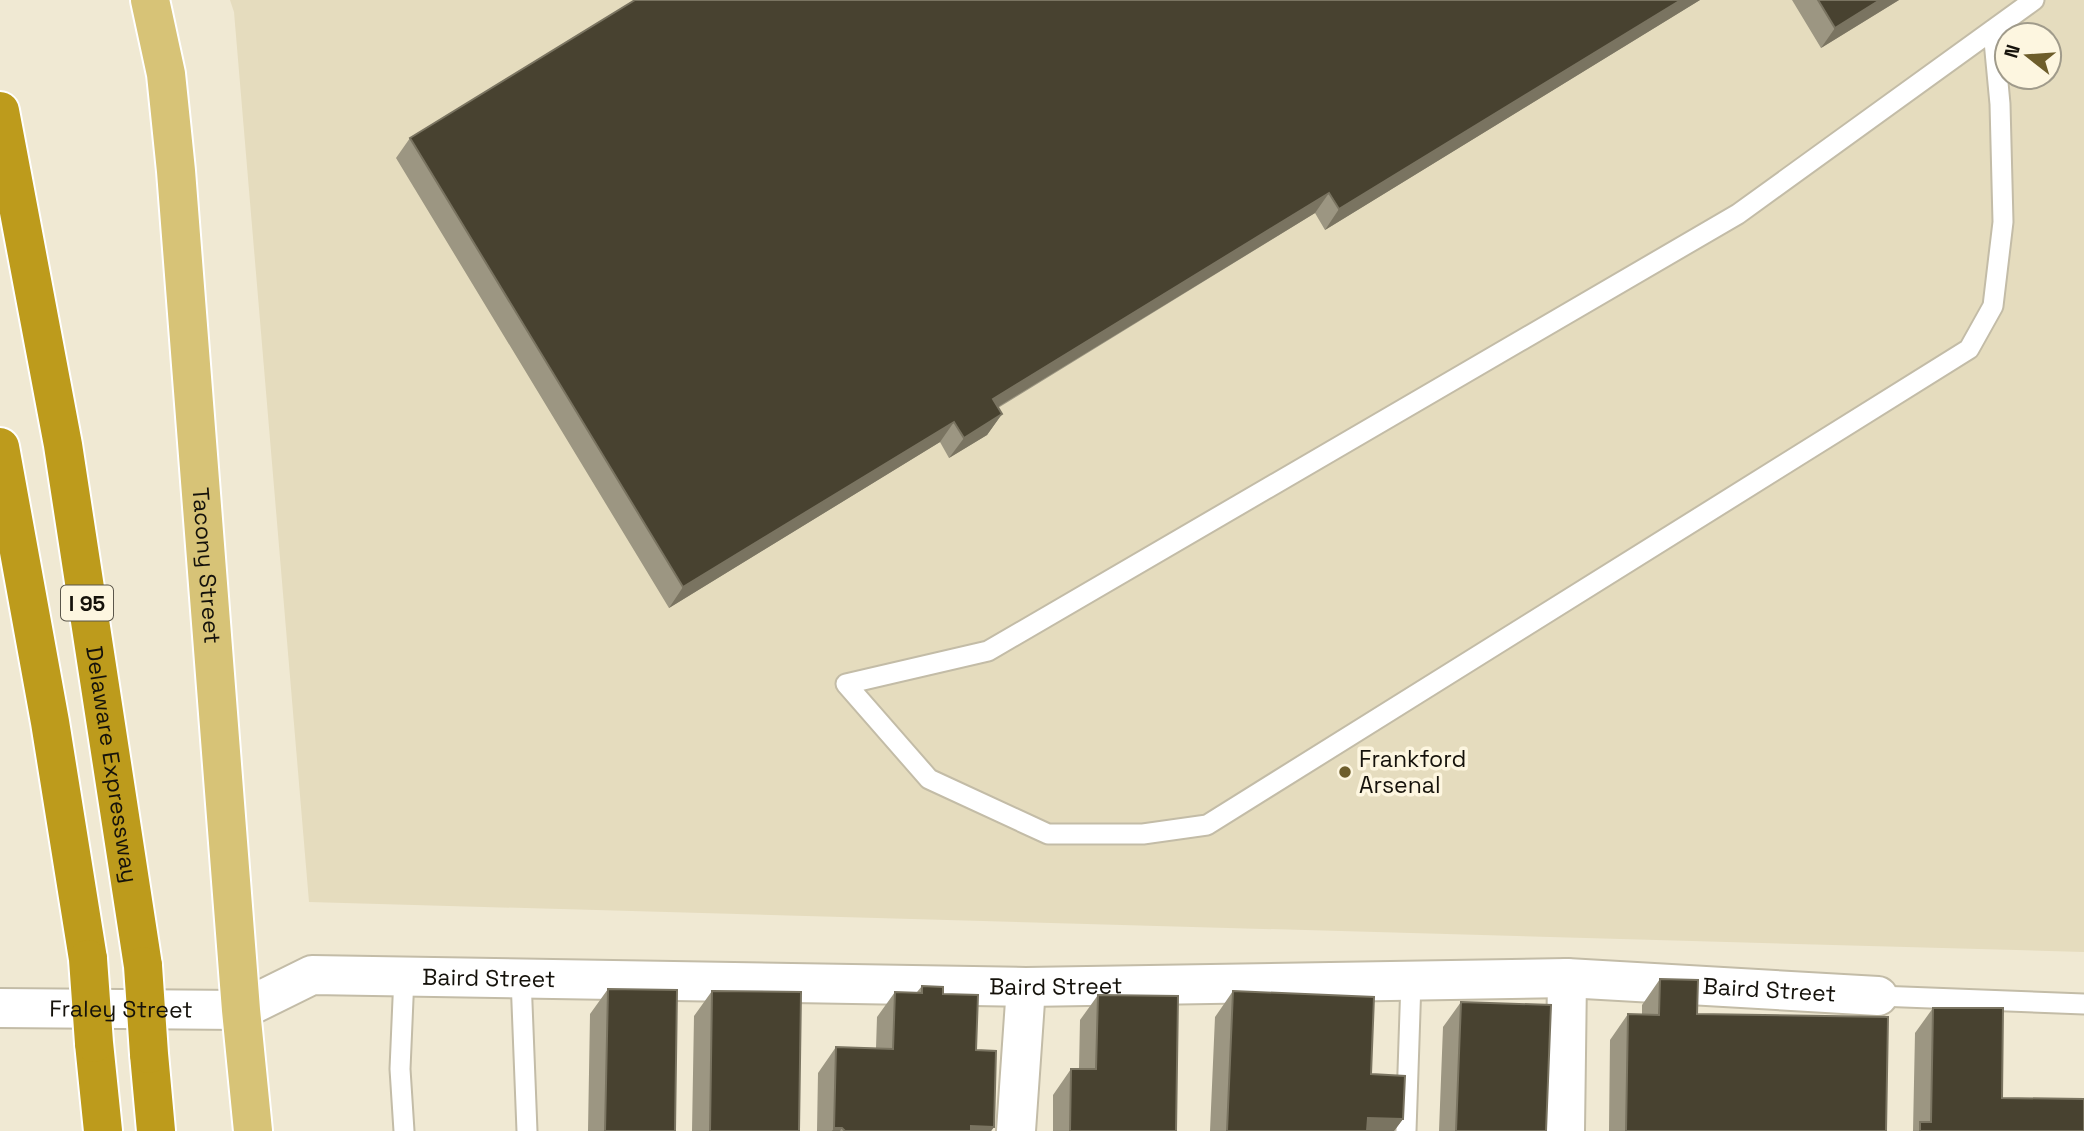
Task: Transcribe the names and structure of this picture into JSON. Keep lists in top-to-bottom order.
{
  "streets": {
    "highway": ["I 95", "Delaware Expressway"],
    "main road": ["Tacony Street"],
    "street": ["Baird Street", "Fraley Street"]
  },
  "crossings": [
    ["Tacony Street", "Baird Street"],
    ["Tacony Street", "Fraley Street"],
    ["Baird Street", "Fraley Street"]
  ],
  "places": ["Frankford Arsenal"],
  "north": "left"
}
